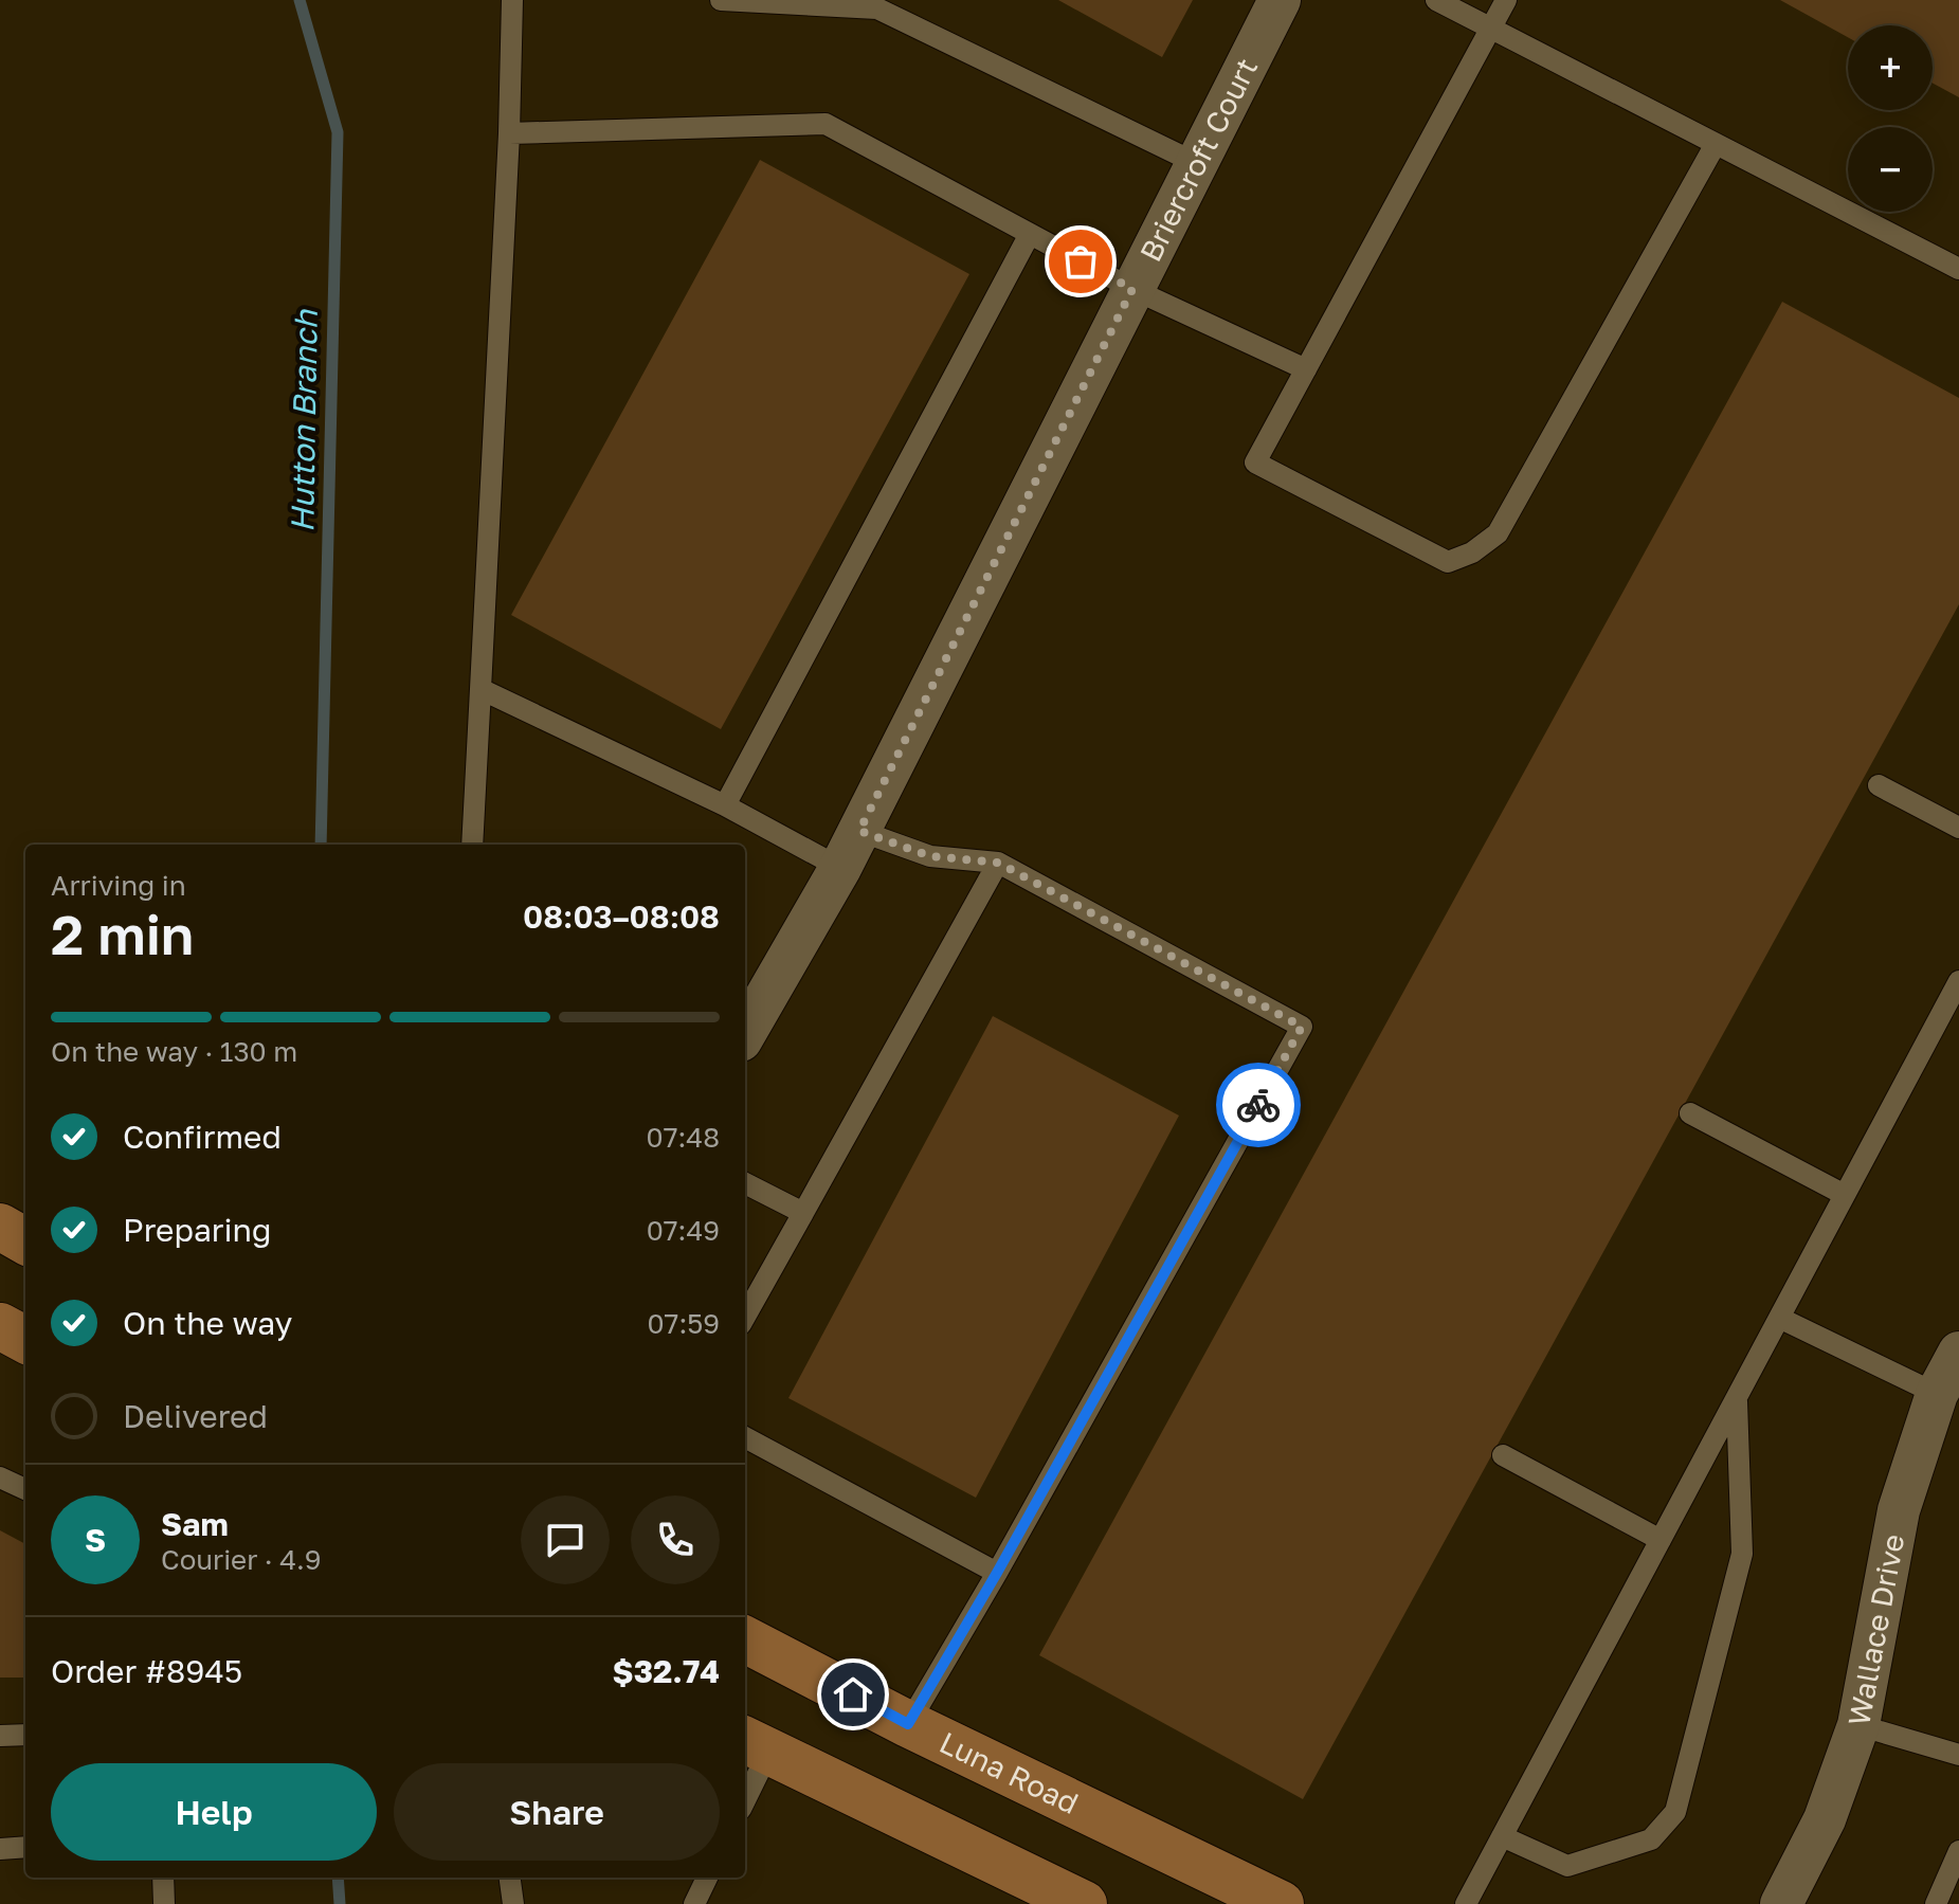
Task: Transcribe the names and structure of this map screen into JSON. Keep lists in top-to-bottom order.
{
  "streets": {
    "main road": ["Luna Road"],
    "street": ["Briercroft Court", "Wallace Drive"]
  },
  "water": ["Hutton Branch"],
  "page": {
    "map_buttons": ["+", "−"],
    "heading": ["2 min", "Arriving in", "08:03–08:08"],
    "panel": [
      "Sam",
      "Courier · 4.9",
      "Order #8945",
      "$32.74"
    ],
    "bar": "On the way · 130 m",
    "list": [
      ["Confirmed", "07:48"],
      ["Preparing", "07:49"],
      ["On the way", "07:59"],
      "Delivered"
    ],
    "round": "S",
    "buttons": ["Help", "Share"]
  }
}
